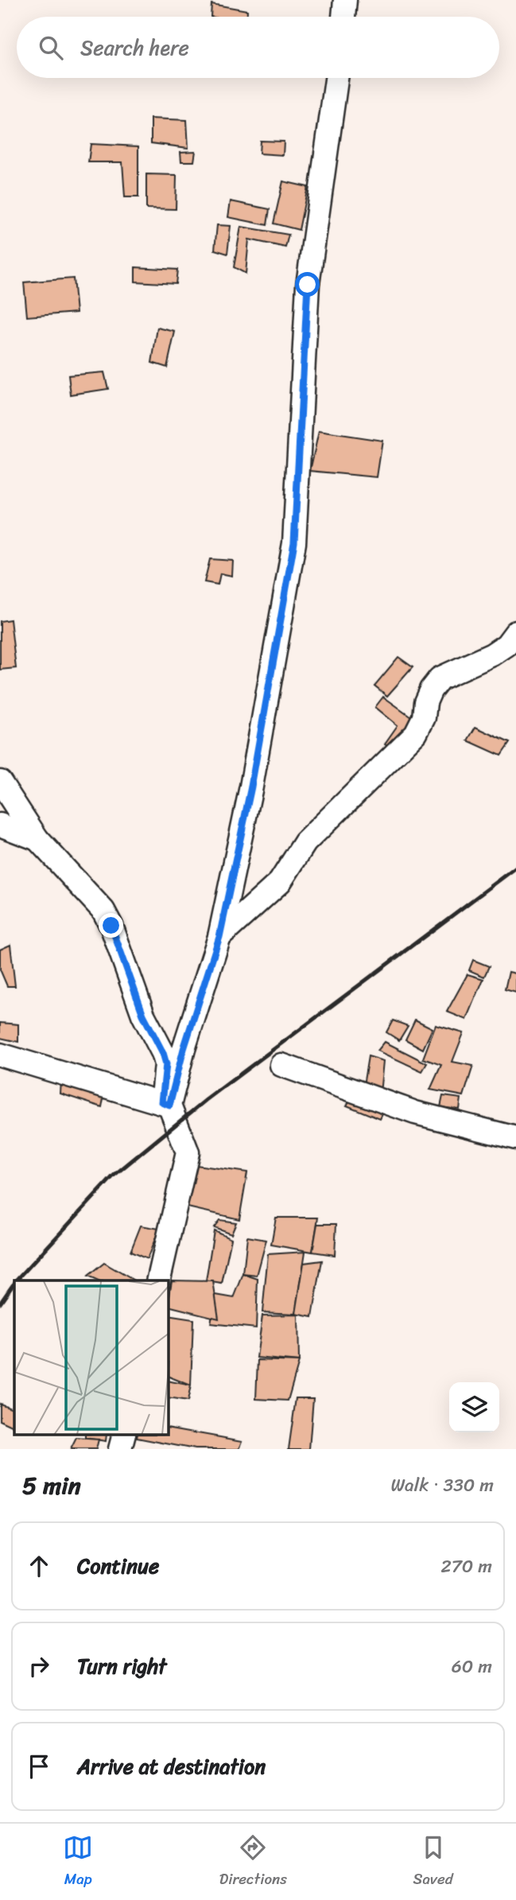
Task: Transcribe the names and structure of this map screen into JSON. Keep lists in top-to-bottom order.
{
  "page": {
    "search": "Search here",
    "heading": ["5 min", "Walk · 330 m"],
    "list": [
      ["Continue", "270 m"],
      ["Turn right", "60 m"],
      "Arrive at destination"
    ],
    "nav": ["Map", "Directions", "Saved"]
  }
}
